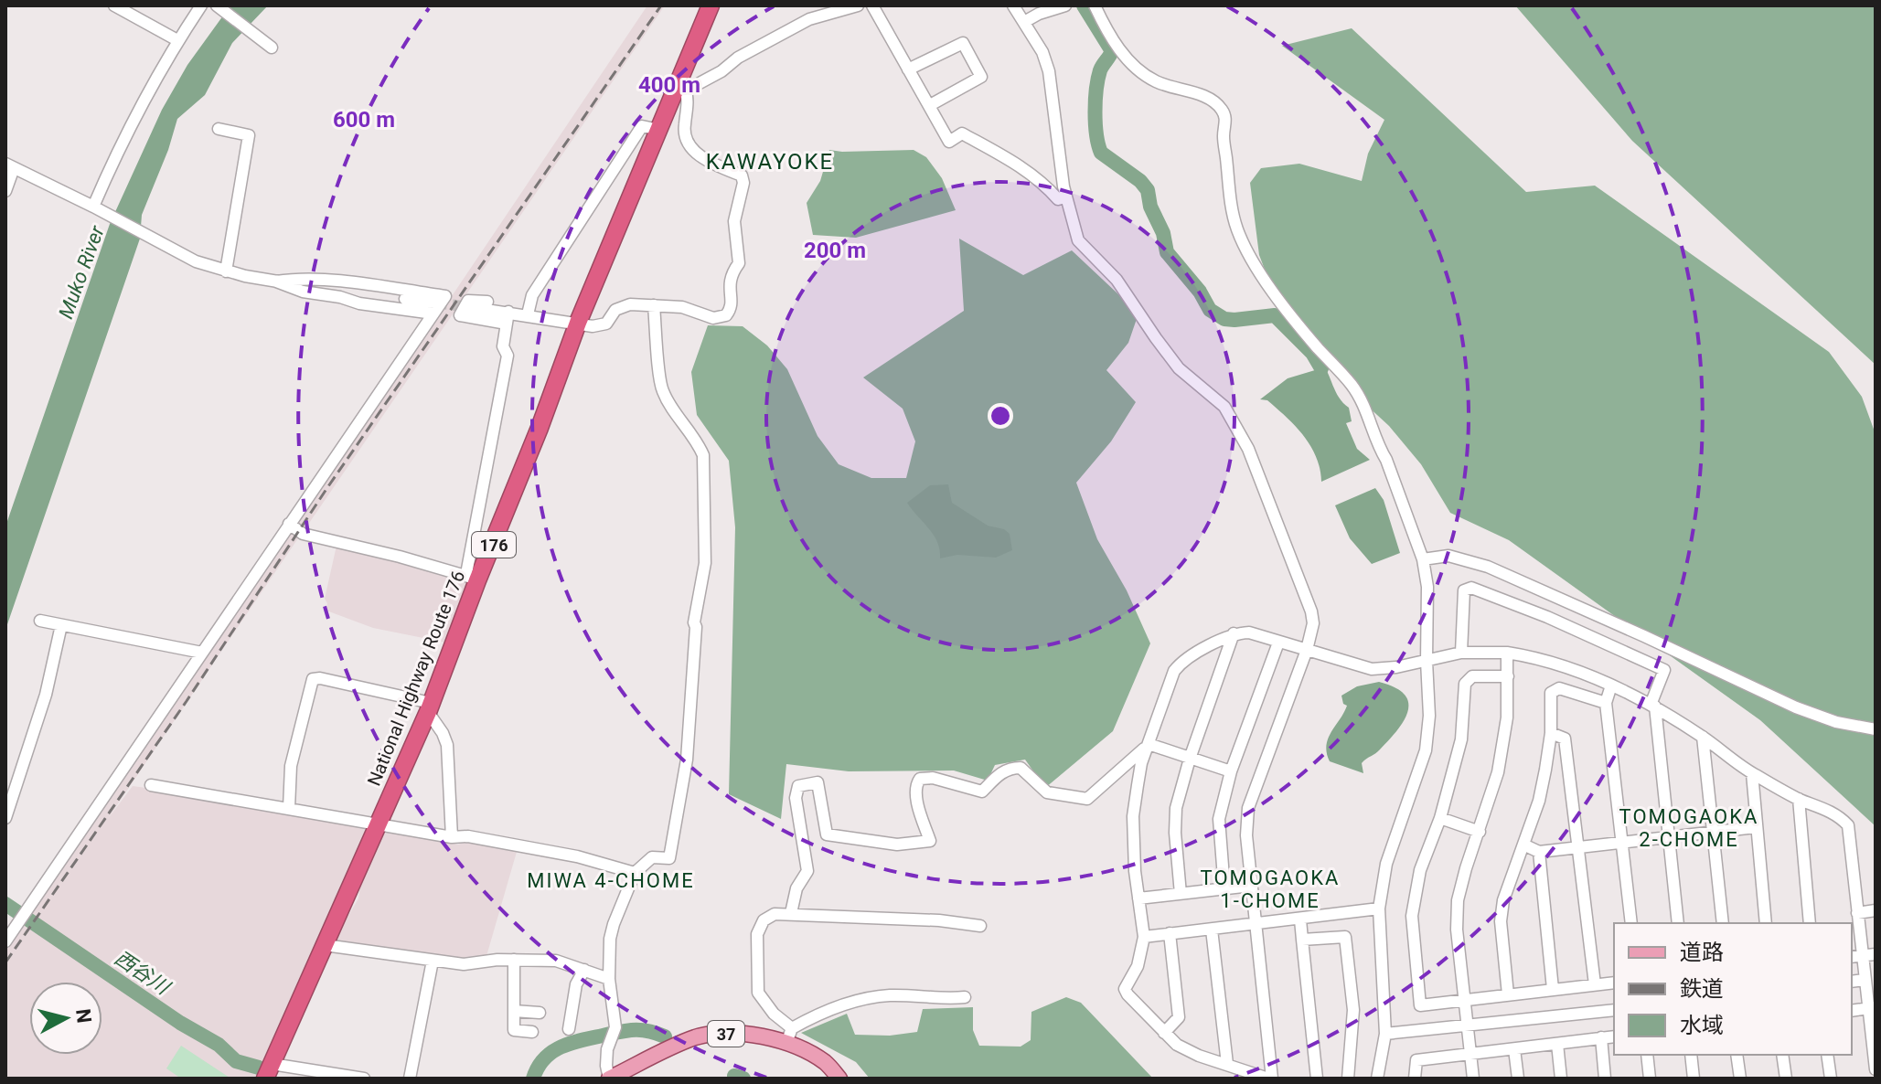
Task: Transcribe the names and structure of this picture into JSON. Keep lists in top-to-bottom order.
{
  "streets": {
    "highway": ["176", "National Highway Route 176"],
    "main road": ["37"]
  },
  "districts": [
    "KAWAYOKE",
    "TOMOGAOKA 2-CHOME",
    "TOMOGAOKA 1-CHOME",
    "MIWA 4-CHOME"
  ],
  "water": ["Muko River", "西谷川"],
  "legend": ["道路", "鉄道", "水域"],
  "north": "right",
  "rings": ["400 m", "600 m", "200 m"]
}
